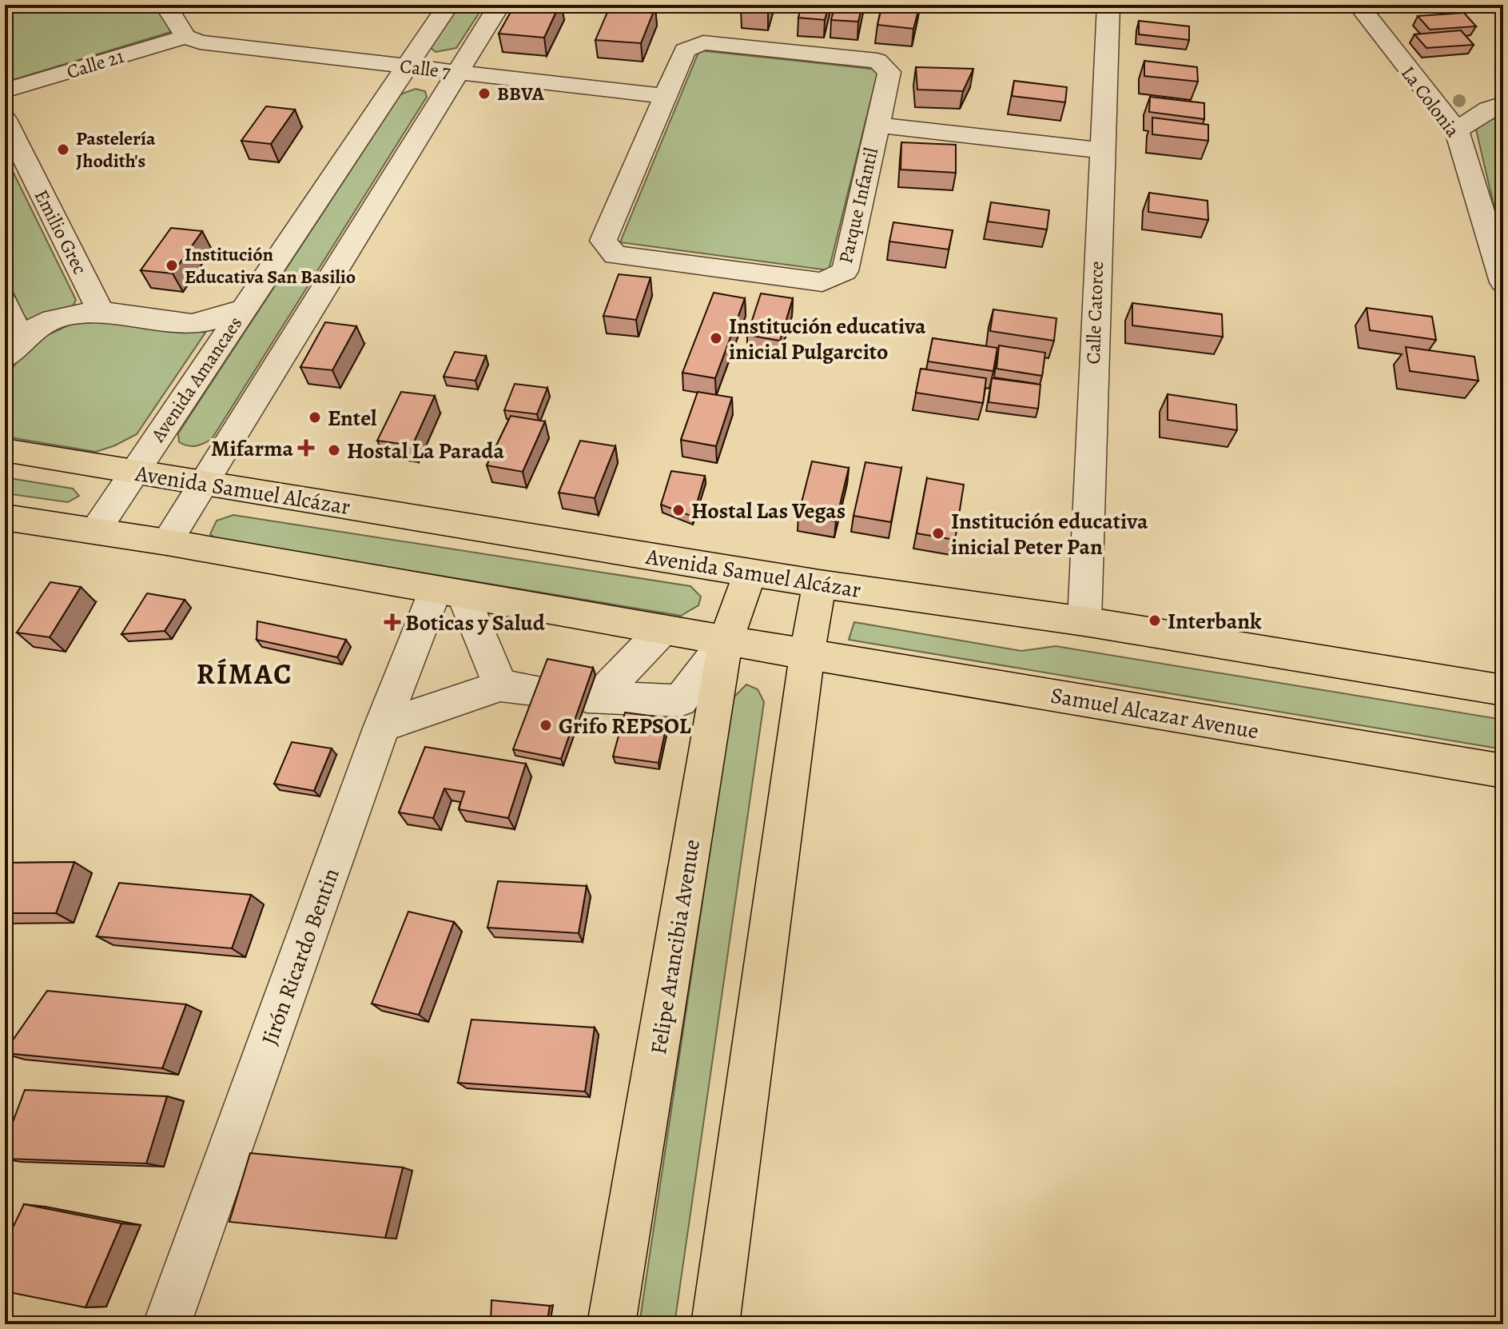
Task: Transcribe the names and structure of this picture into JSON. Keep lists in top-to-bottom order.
{
  "streets": {
    "main road": ["Avenida Samuel Alcázar", "Samuel Alcazar Avenue", "Felipe Arancibia Avenue"],
    "street": [
      "Calle 21",
      "Calle 7",
      "La Colonia",
      "Parque Infantil",
      "Emilio Grec",
      "Calle Catorce",
      "Avenida Amancaes",
      "Jirón Ricardo Bentin"
    ]
  },
  "crossings": [
    ["Calle 21", "Calle 7"],
    ["Calle 7", "Parque Infantil"],
    ["Calle 7", "Avenida Amancaes"],
    ["Calle Catorce", "Avenida Samuel Alcázar"],
    ["Avenida Amancaes", "Avenida Samuel Alcázar"],
    ["Avenida Samuel Alcázar", "Felipe Arancibia Avenue"]
  ],
  "districts": ["RÍMAC"],
  "places": {
    "other": [
      "BBVA",
      "Pastelería Jhodith's",
      "Institución Educativa San Basilio",
      "Institución educativa inicial Pulgarcito",
      "Entel",
      "Hostal La Parada",
      "Hostal Las Vegas",
      "Institución educativa inicial Peter Pan",
      "Interbank",
      "Grifo REPSOL"
    ],
    "health": ["Mifarma", "Boticas y Salud"]
  }
}
